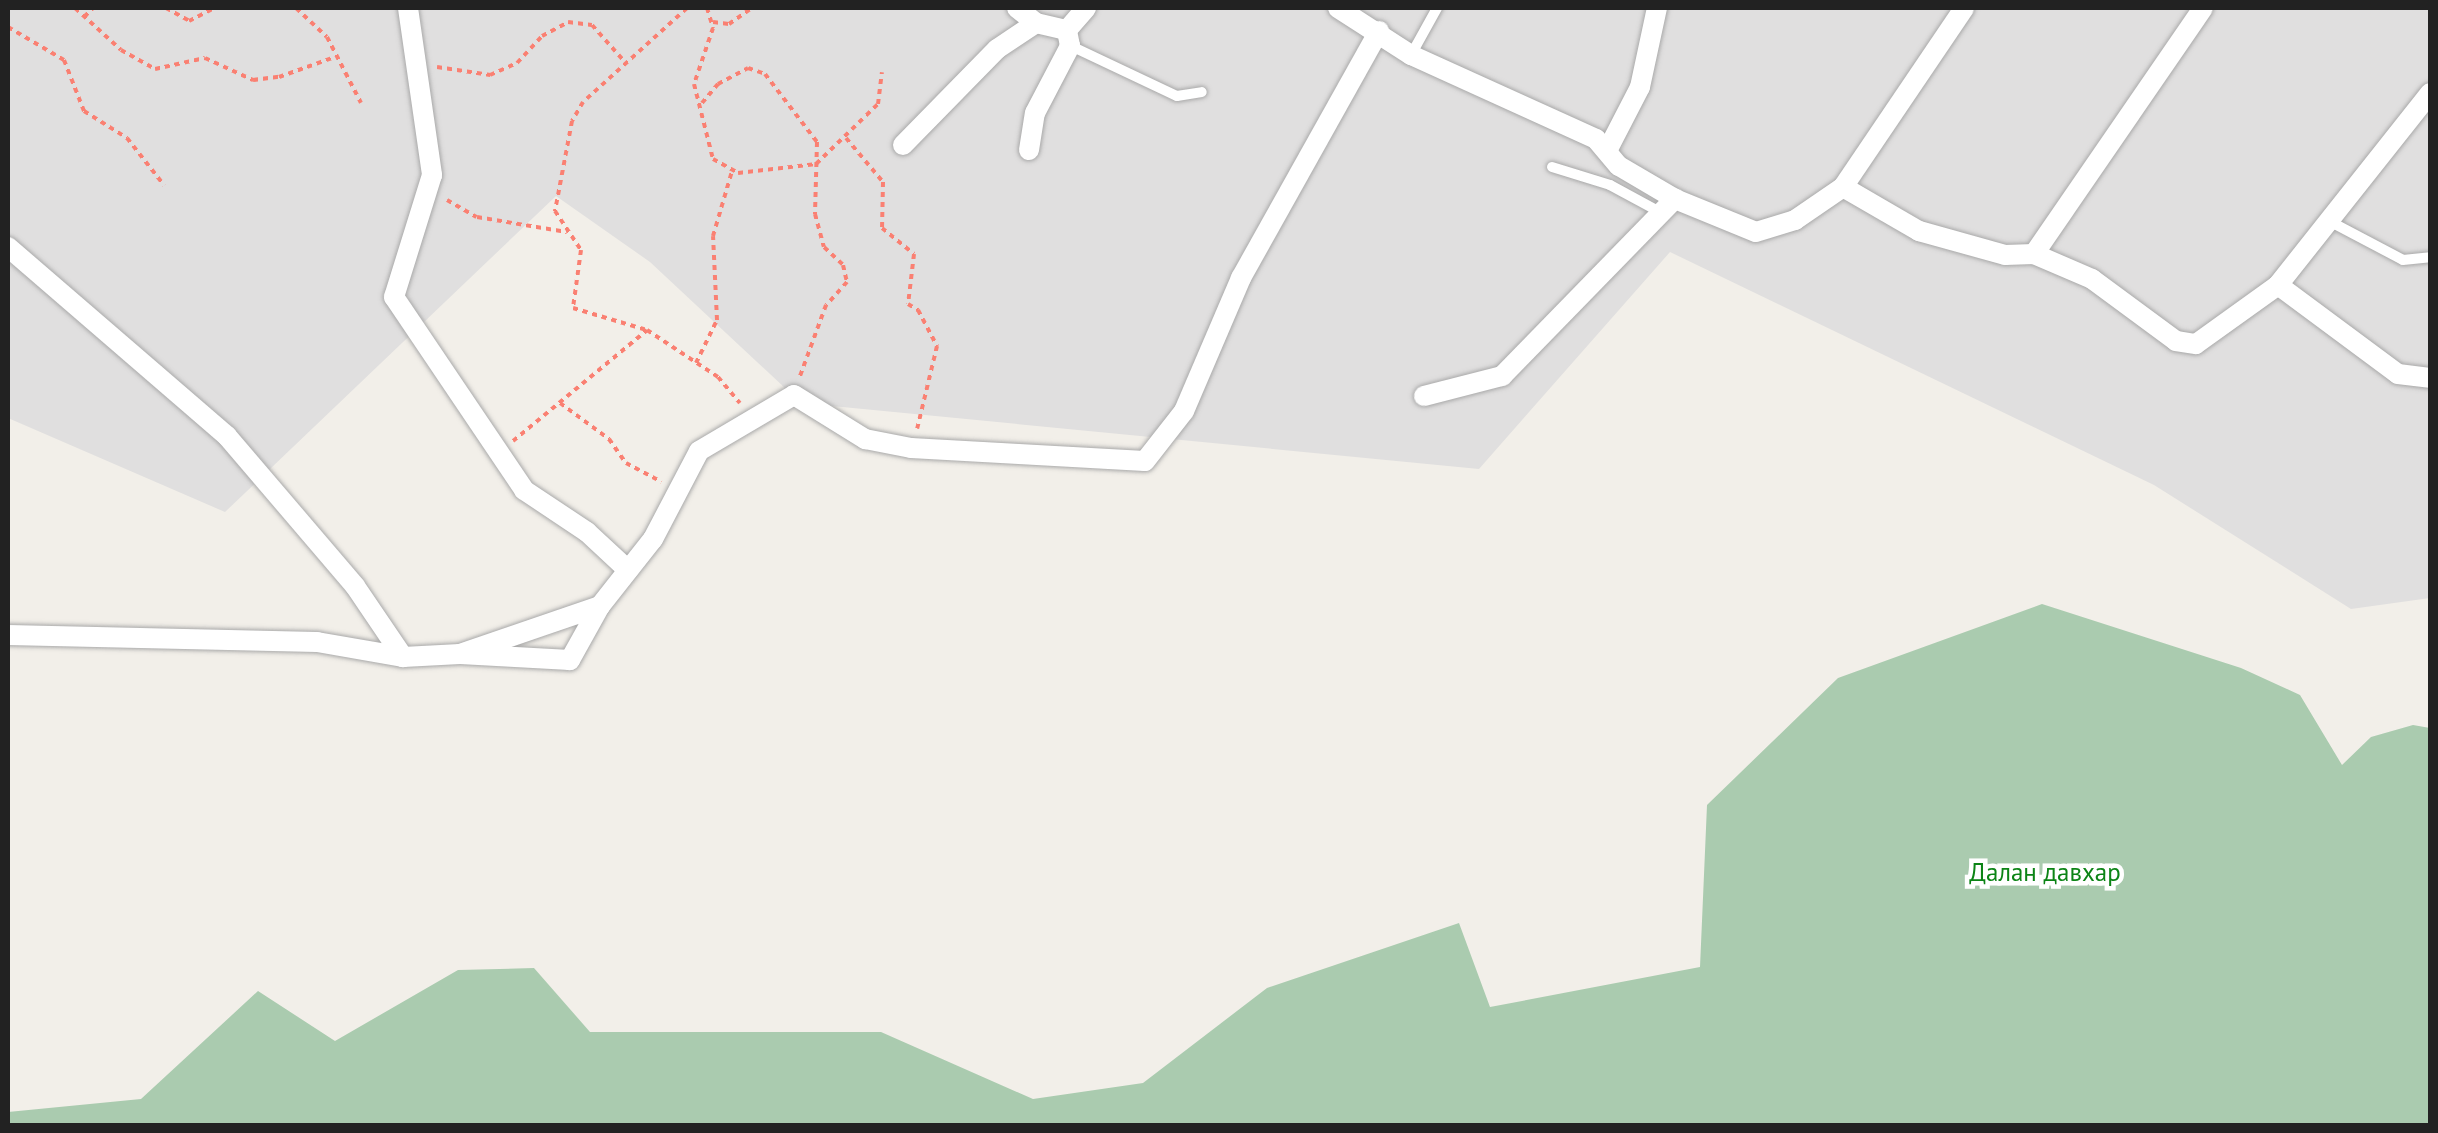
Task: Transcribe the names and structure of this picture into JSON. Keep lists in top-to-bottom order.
{
  "parks": ["Далан давхар"]
}
